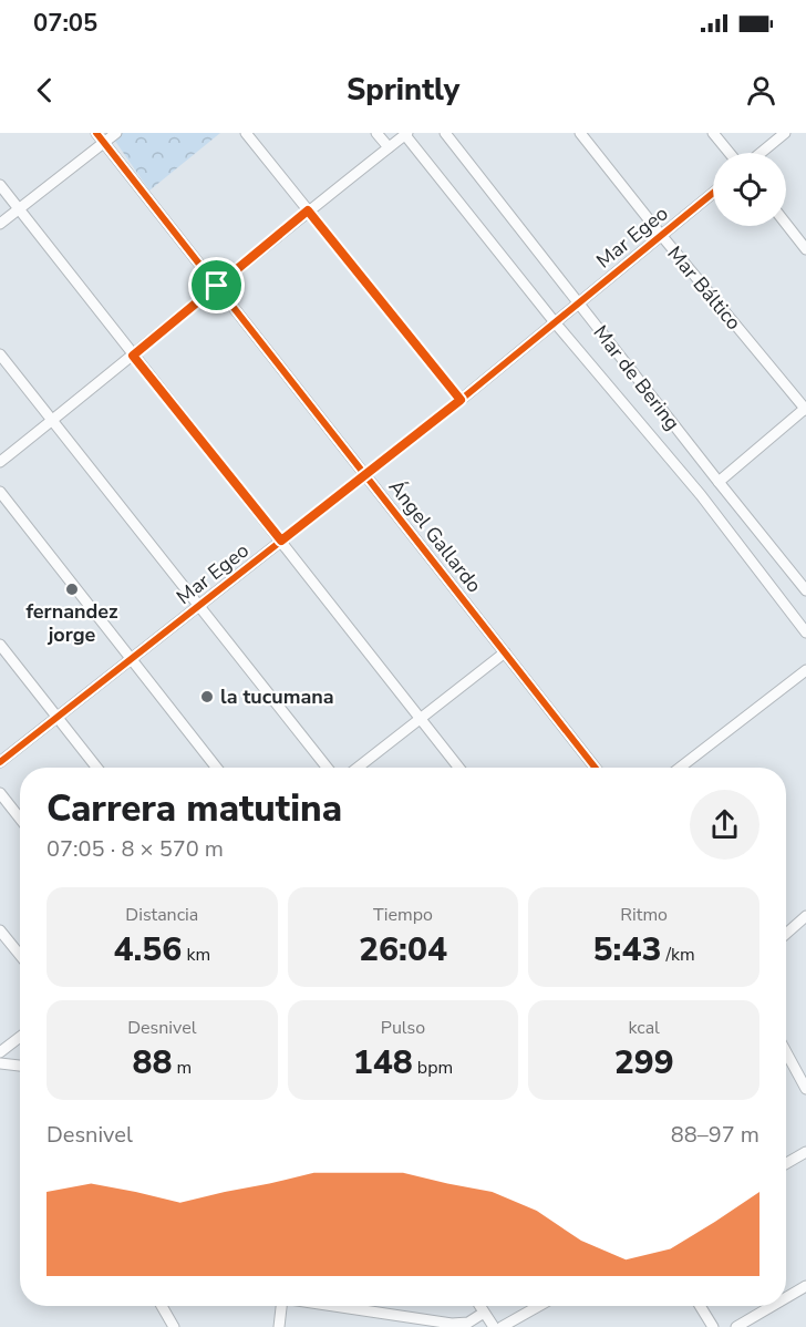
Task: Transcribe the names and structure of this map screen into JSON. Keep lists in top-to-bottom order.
{
  "streets": {
    "street": [
      "Mar Egeo",
      "Mar Báltico",
      "Mar de Bering",
      "Ángel Gallardo"
    ]
  },
  "crossings": [
    ["Mar Egeo", "Mar Báltico"],
    ["Mar Egeo", "Mar de Bering"],
    ["Mar Egeo", "Ángel Gallardo"]
  ],
  "places": ["fernandez jorge", "la tucumana"],
  "page": {
    "status": "07:05",
    "header": "Sprintly",
    "heading": ["Carrera matutina", "07:05 · 8 × 570 m"],
    "stats": [
      ["Distancia", "4.56 km"],
      ["Tiempo", "26:04"],
      ["Ritmo", "5:43 /km"],
      ["Desnivel", "88 m"],
      ["Pulso", "148 bpm"],
      ["kcal", "299"]
    ],
    "chart": ["Desnivel", "88–97 m"]
  }
}
